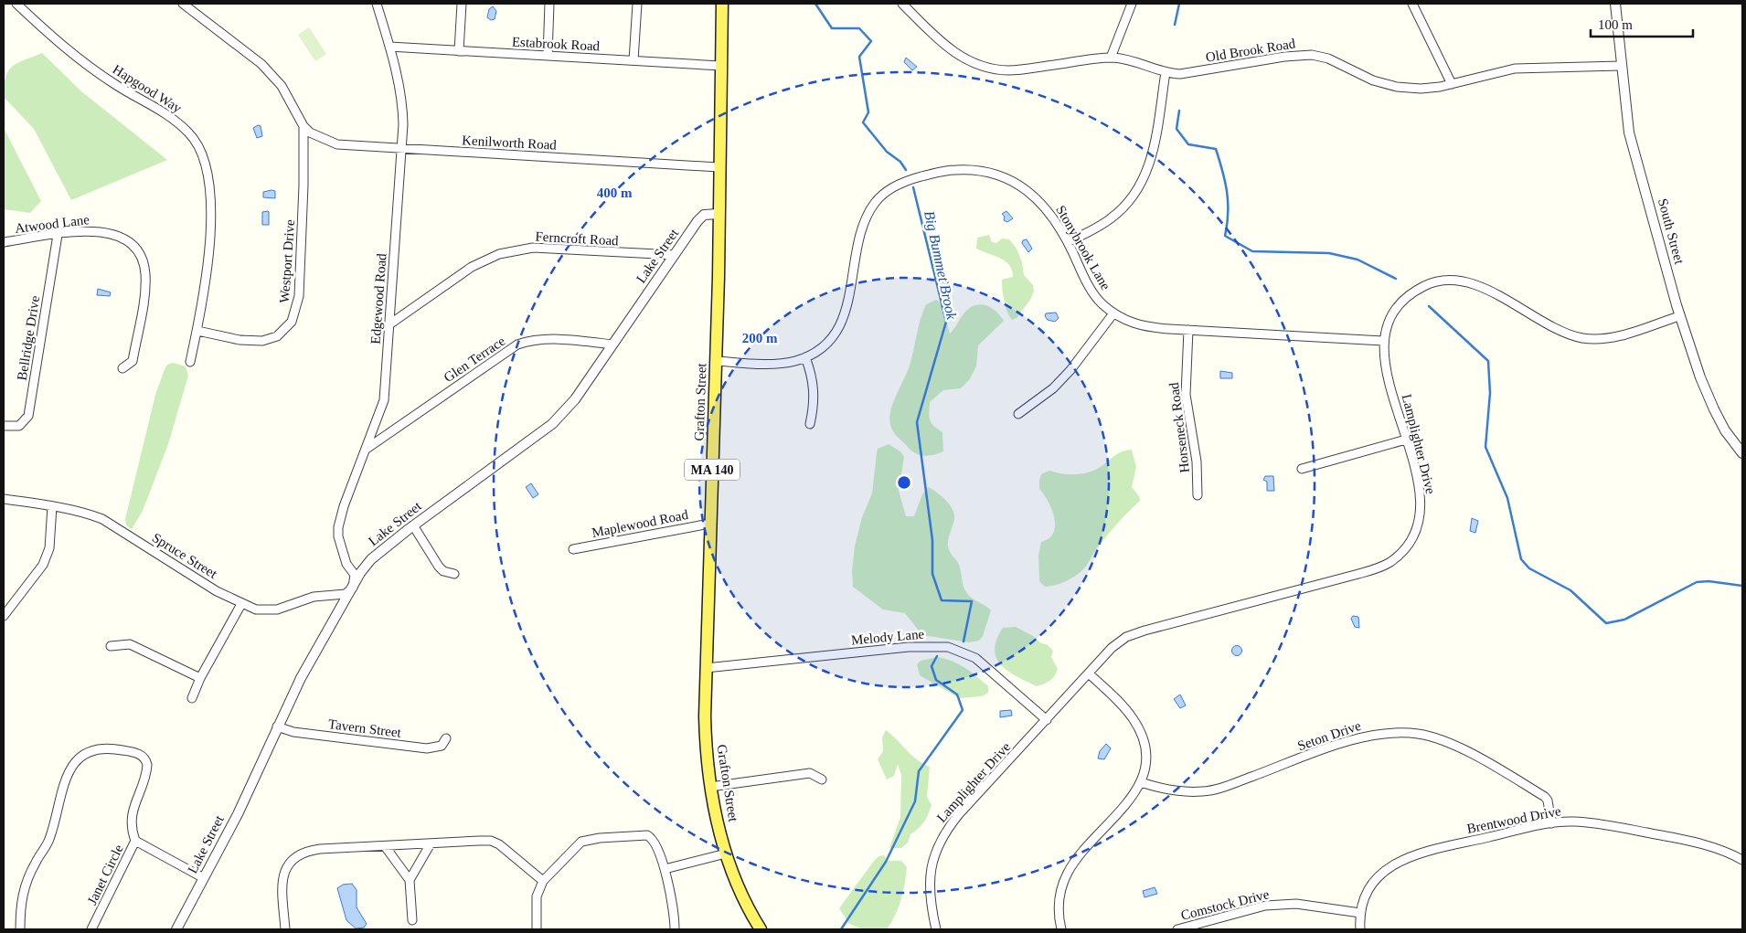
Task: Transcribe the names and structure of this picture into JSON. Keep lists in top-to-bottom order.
{
  "streets": {
    "main road": ["Grafton Street", "MA 140"],
    "street": [
      "Estabrook Road",
      "Old Brook Road",
      "Hapgood Way",
      "Kenilworth Road",
      "Atwood Lane",
      "South Street",
      "Ferncroft Road",
      "Stonybrook Lane",
      "Lake Street",
      "Westport Drive",
      "Edgewood Road",
      "Bellridge Drive",
      "Glen Terrace",
      "Horseneck Road",
      "Lamplighter Drive",
      "Maplewood Road",
      "Spruce Street",
      "Melody Lane",
      "Tavern Street",
      "Seton Drive",
      "Brentwood Drive",
      "Janet Circle",
      "Comstock Drive"
    ]
  },
  "crossings": [
    ["Estabrook Road", "Edgewood Road"],
    ["Estabrook Road", "Grafton Street"],
    ["Old Brook Road", "South Street"],
    ["Hapgood Way", "Westport Drive"],
    ["Kenilworth Road", "Westport Drive"],
    ["Kenilworth Road", "Edgewood Road"],
    ["Kenilworth Road", "Grafton Street"],
    ["Atwood Lane", "Bellridge Drive"],
    ["South Street", "Lamplighter Drive"],
    ["Ferncroft Road", "Lake Street"],
    ["Ferncroft Road", "Edgewood Road"],
    ["Stonybrook Lane", "Grafton Street"],
    ["Stonybrook Lane", "Horseneck Road"],
    ["Stonybrook Lane", "Lamplighter Drive"],
    ["Lake Street", "Edgewood Road"],
    ["Lake Street", "Glen Terrace"],
    ["Lake Street", "Grafton Street"],
    ["Lake Street", "Spruce Street"],
    ["Lake Street", "Tavern Street"],
    ["Edgewood Road", "Glen Terrace"],
    ["Edgewood Road", "Spruce Street"],
    ["Grafton Street", "Maplewood Road"],
    ["Grafton Street", "Melody Lane"],
    ["Lamplighter Drive", "Melody Lane"],
    ["Seton Drive", "Brentwood Drive"],
    ["Brentwood Drive", "Comstock Drive"]
  ],
  "water": ["Big Bummet Brook"],
  "scale_bar": "100 m",
  "rings": ["400 m", "200 m"]
}
